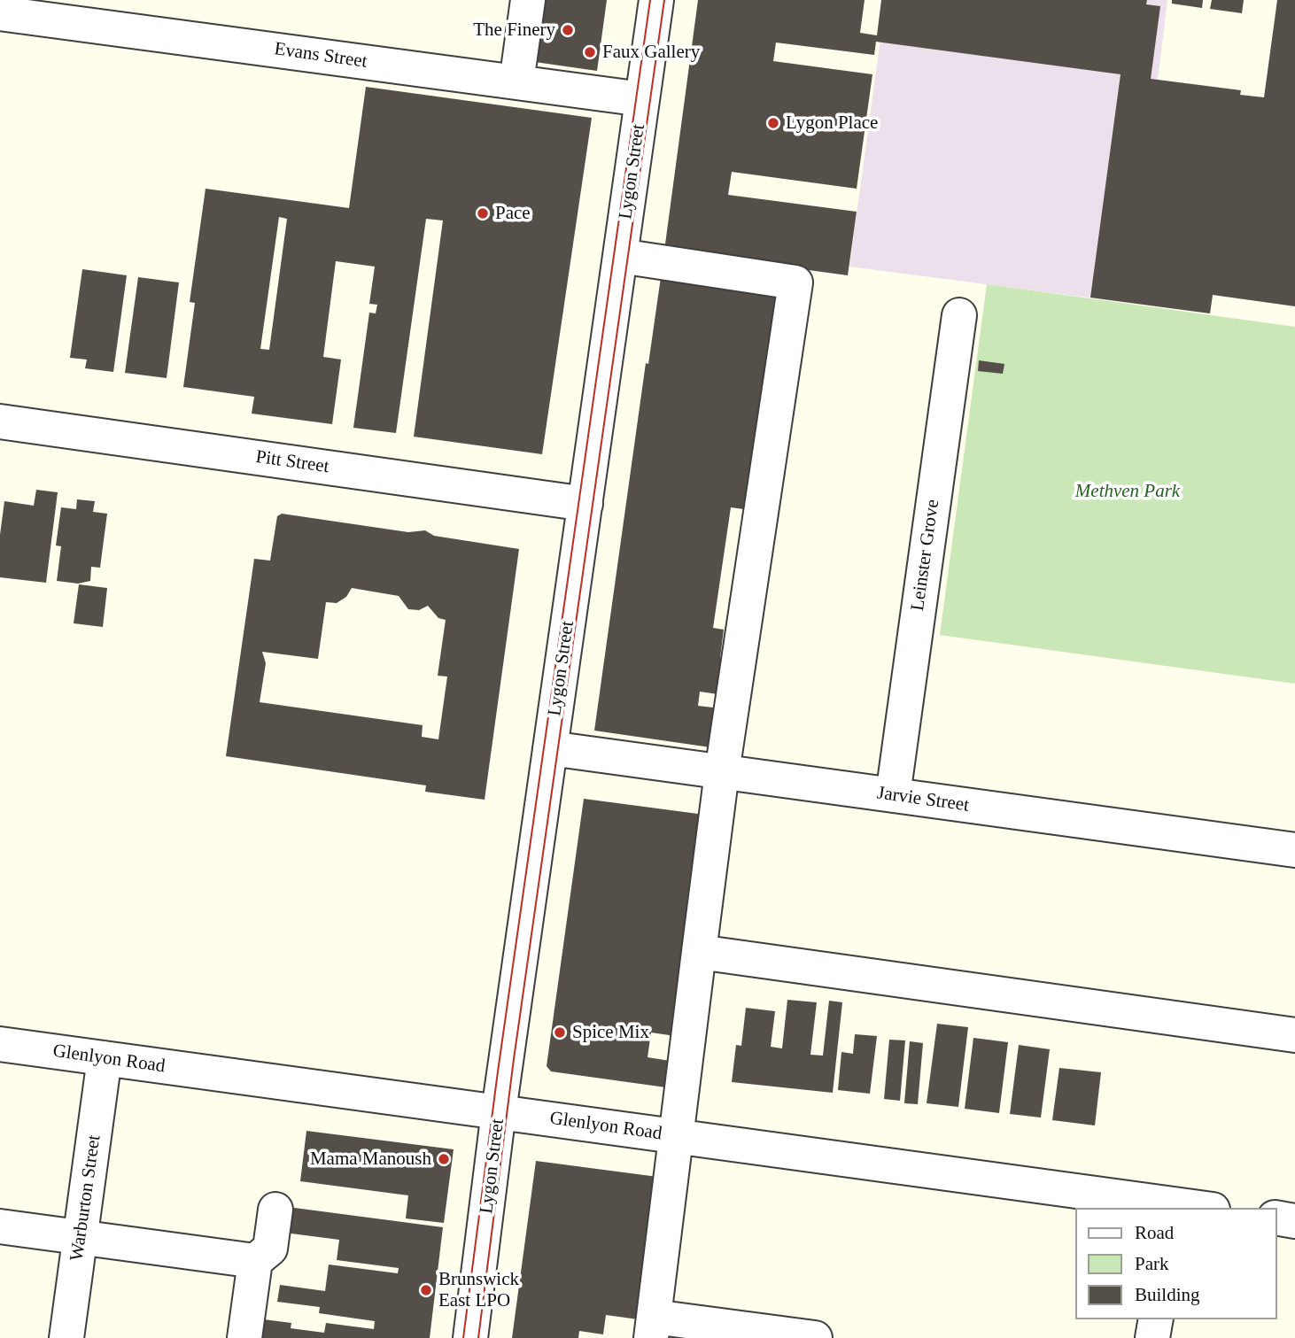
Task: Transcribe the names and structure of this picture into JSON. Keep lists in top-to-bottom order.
{
  "streets": {
    "street": [
      "Evans Street",
      "Lygon Street",
      "Pitt Street",
      "Leinster Grove",
      "Jarvie Street",
      "Glenlyon Road",
      "Warburton Street"
    ]
  },
  "crossings": [
    ["Evans Street", "Lygon Street"],
    ["Lygon Street", "Pitt Street"],
    ["Lygon Street", "Jarvie Street"],
    ["Lygon Street", "Glenlyon Road"],
    ["Leinster Grove", "Jarvie Street"],
    ["Glenlyon Road", "Warburton Street"]
  ],
  "parks": ["Methven Park"],
  "places": [
    "The Finery",
    "Faux Gallery",
    "Lygon Place",
    "Pace",
    "Spice Mix",
    "Mama Manoush",
    "Brunswick East LPO"
  ],
  "legend": ["Road", "Park", "Building"]
}
